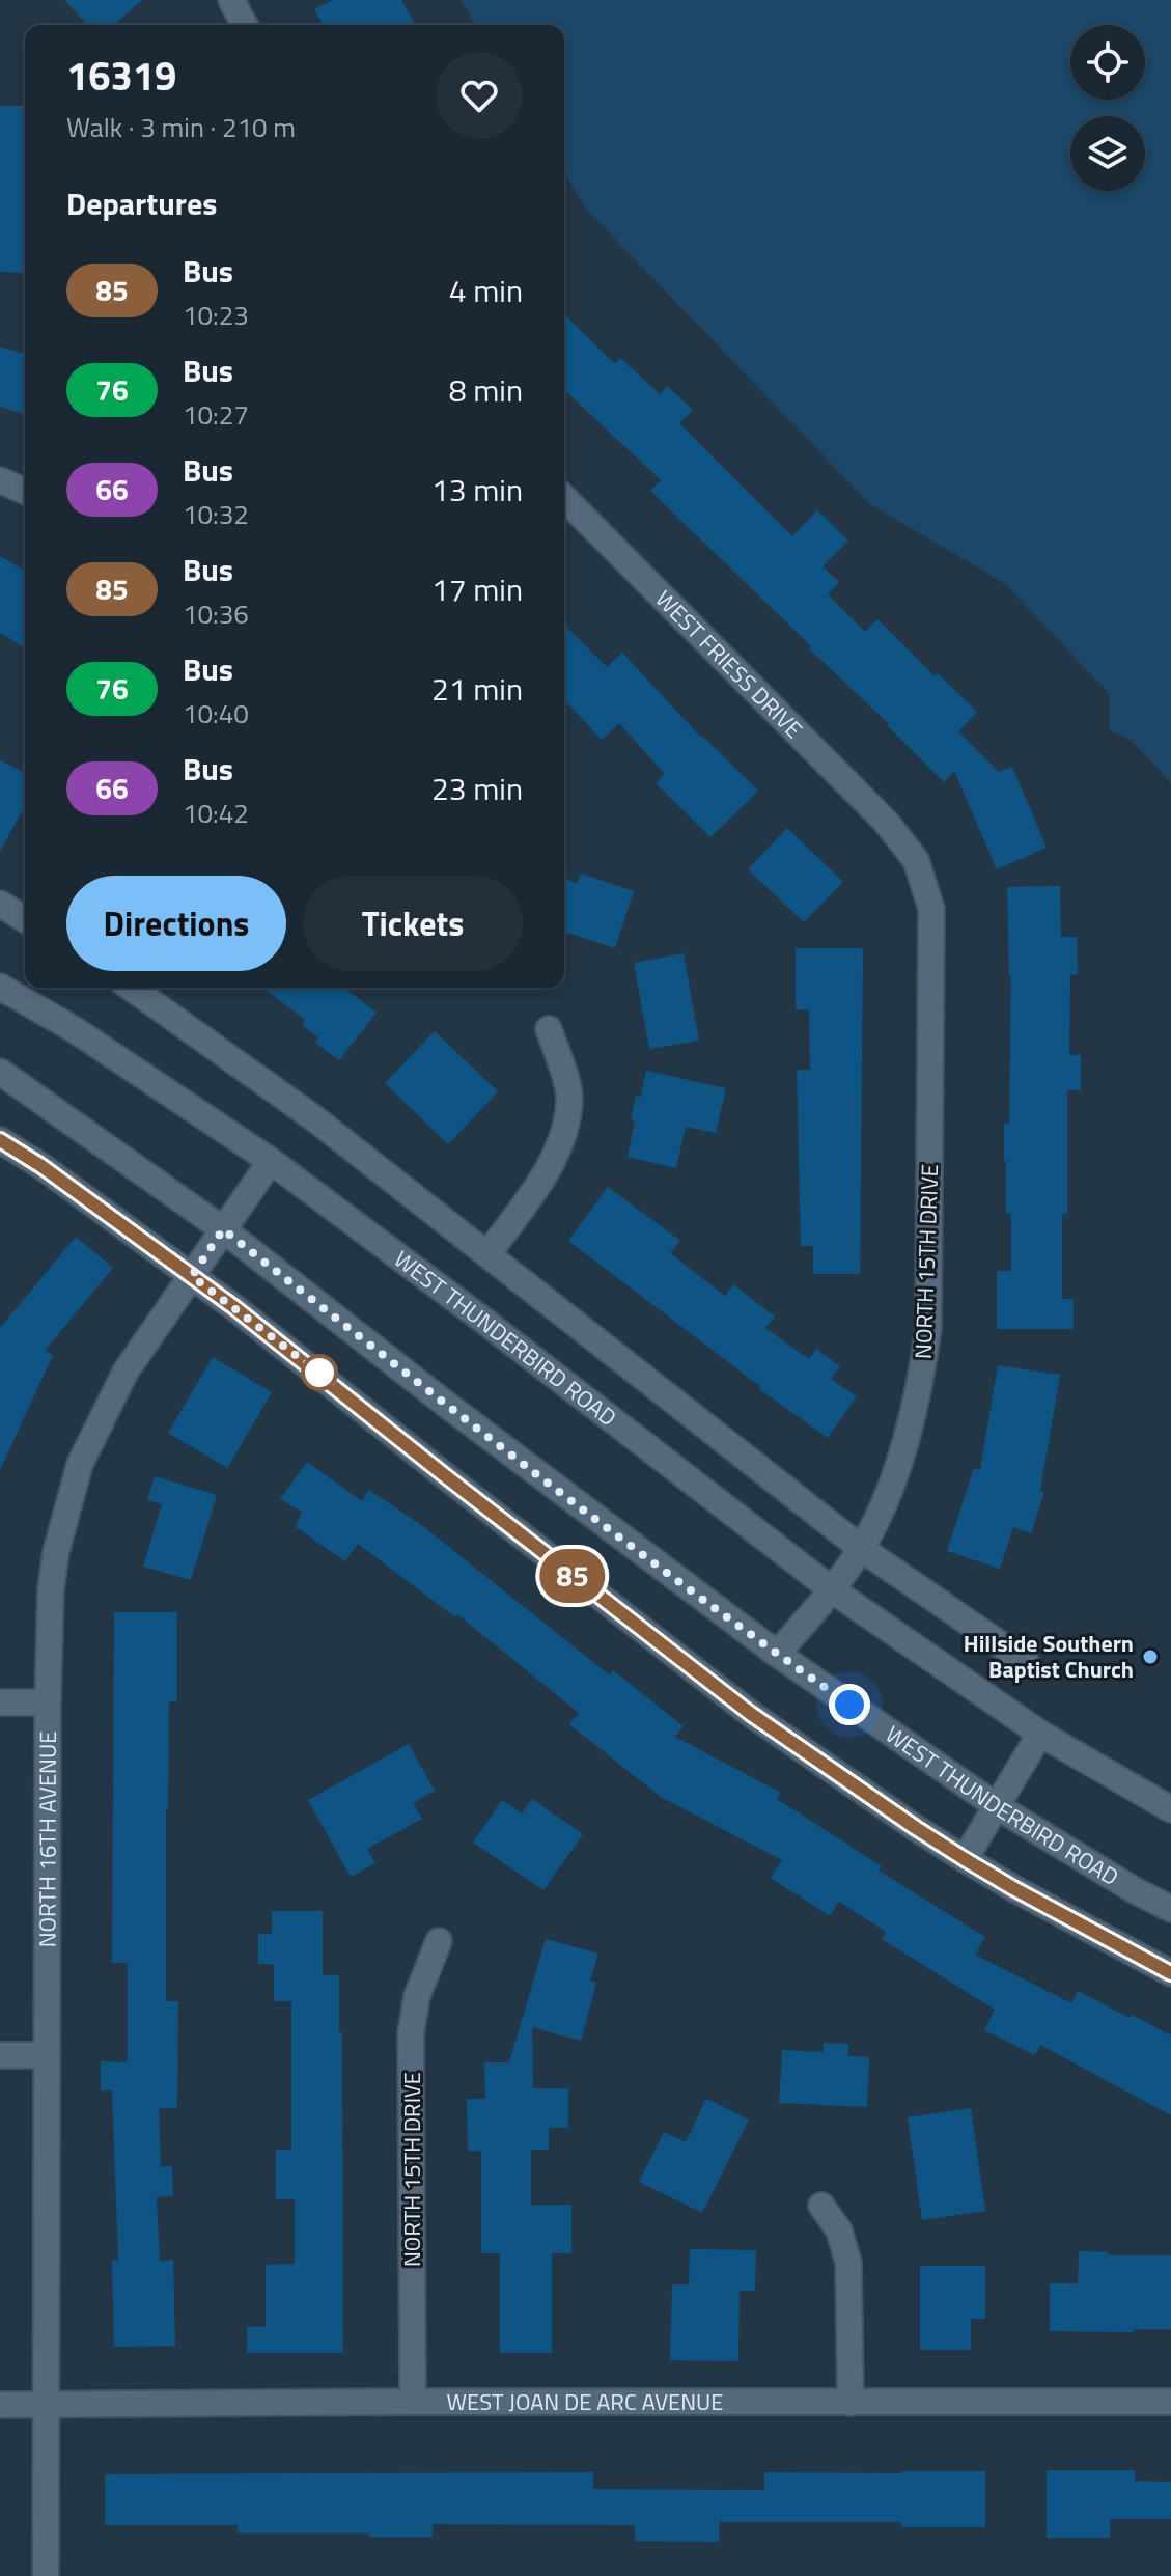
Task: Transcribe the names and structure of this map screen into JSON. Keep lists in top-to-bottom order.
{
  "streets": {
    "street": [
      "WEST FRIESS DRIVE",
      "NORTH 15TH DRIVE",
      "WEST THUNDERBIRD ROAD",
      "NORTH 16TH AVENUE",
      "WEST JOAN DE ARC AVENUE"
    ]
  },
  "crossings": [
    ["WEST FRIESS DRIVE", "NORTH 15TH DRIVE"],
    ["NORTH 15TH DRIVE", "WEST THUNDERBIRD ROAD"],
    ["NORTH 15TH DRIVE", "WEST JOAN DE ARC AVENUE"],
    ["WEST THUNDERBIRD ROAD", "NORTH 16TH AVENUE"],
    ["NORTH 16TH AVENUE", "WEST JOAN DE ARC AVENUE"]
  ],
  "places": ["Hillside Southern Baptist Church"],
  "lines": ["bus line 85"],
  "page": {
    "on_map": "85",
    "heading": [
      ["16319", "Walk · 3 min · 210 m"],
      "Departures"
    ],
    "list": [
      {
        "mark": "85",
        "name": "Bus",
        "note": "10:23",
        "value": "4 min"
      },
      {
        "mark": "76",
        "name": "Bus",
        "note": "10:27",
        "value": "8 min"
      },
      {
        "mark": "66",
        "name": "Bus",
        "note": "10:32",
        "value": "13 min"
      },
      {
        "mark": "85",
        "name": "Bus",
        "note": "10:36",
        "value": "17 min"
      },
      {
        "mark": "76",
        "name": "Bus",
        "note": "10:40",
        "value": "21 min"
      },
      {
        "mark": "66",
        "name": "Bus",
        "note": "10:42",
        "value": "23 min"
      }
    ],
    "buttons": ["Directions", "Tickets"]
  }
}
